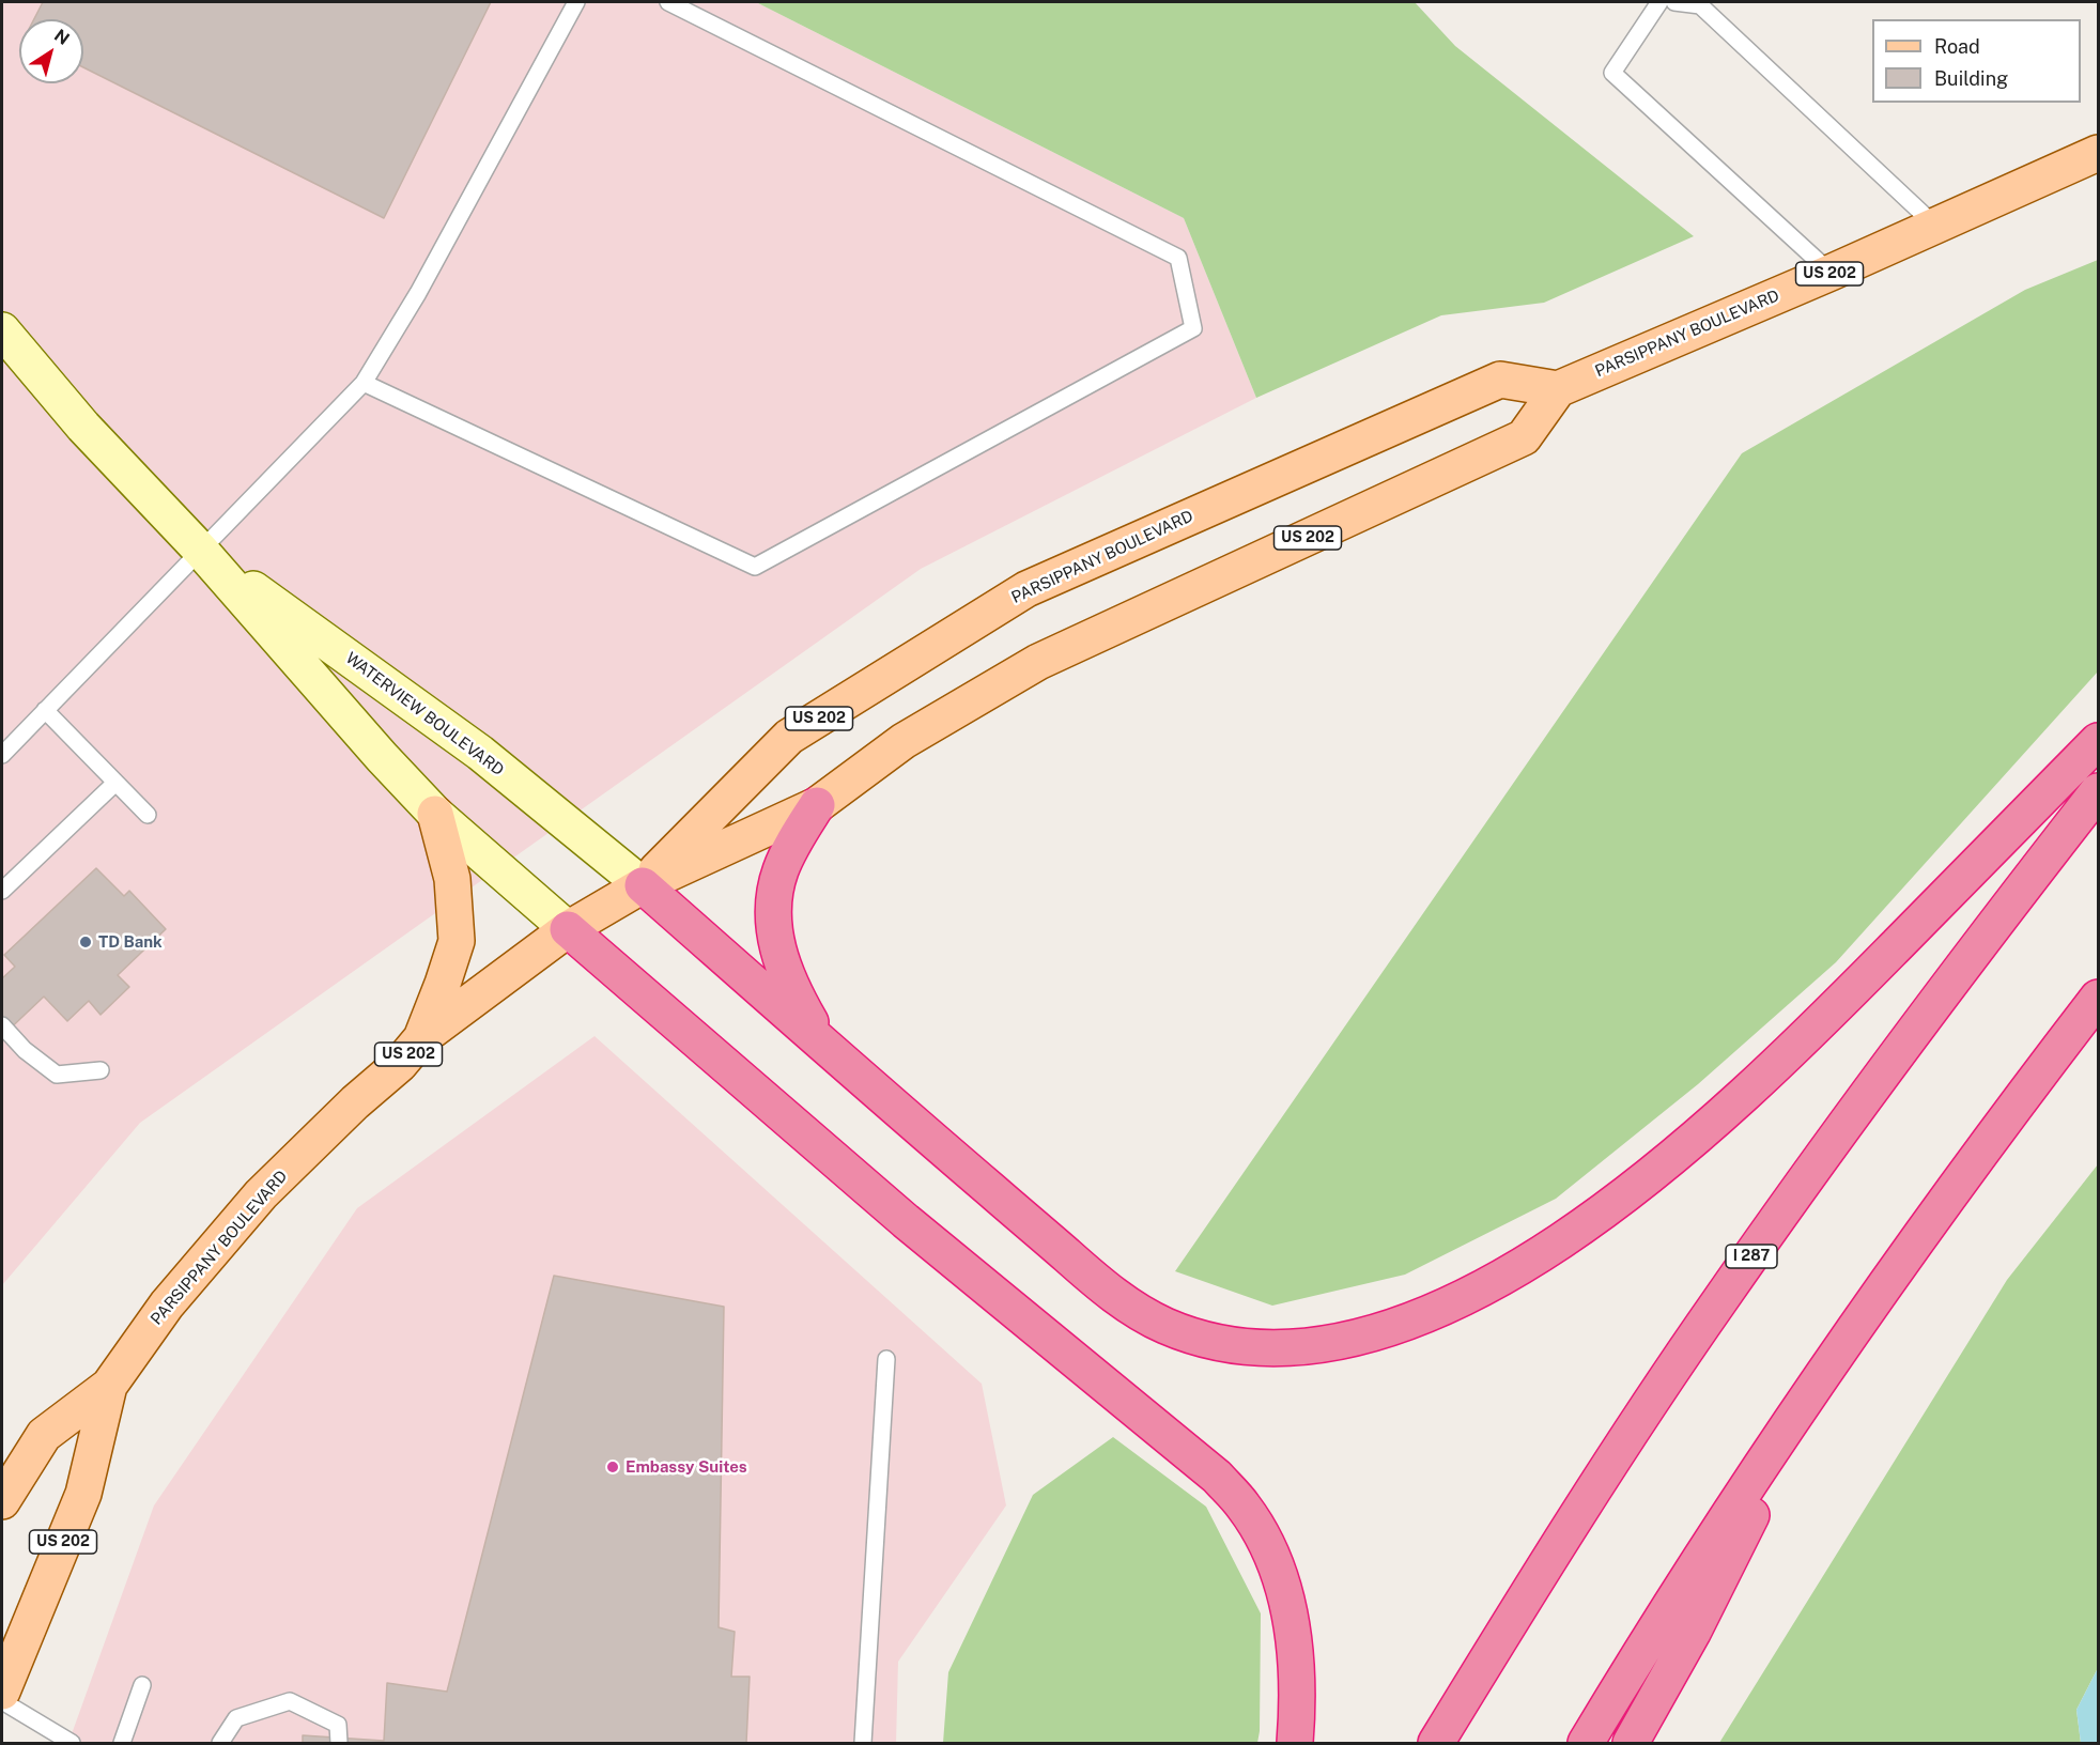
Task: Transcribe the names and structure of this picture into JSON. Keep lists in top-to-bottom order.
{
  "streets": {
    "highway": ["I 287"],
    "main road": ["US 202", "PARSIPPANY BOULEVARD"],
    "street": ["WATERVIEW BOULEVARD"]
  },
  "crossings": [
    ["PARSIPPANY BOULEVARD", "WATERVIEW BOULEVARD"]
  ],
  "places": ["TD Bank", "Embassy Suites"],
  "legend": ["Road", "Building"],
  "north": "top right"
}
